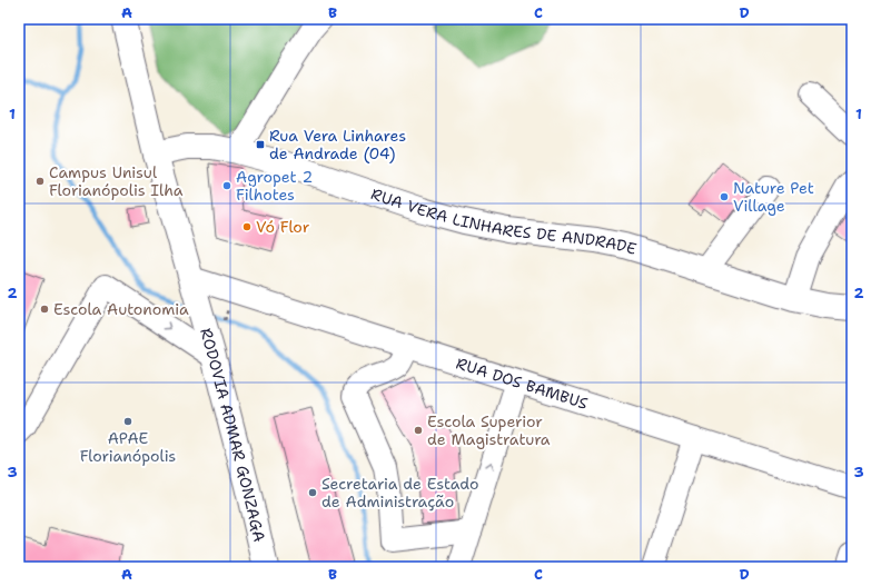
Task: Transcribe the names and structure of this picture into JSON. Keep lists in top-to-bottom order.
{
  "streets": {
    "main road": ["RUA VERA LINHARES DE ANDRADE", "RODOVIA ADMAR GONZAGA"],
    "street": ["RUA DOS BAMBUS"]
  },
  "crossings": [
    ["RUA VERA LINHARES DE ANDRADE", "RODOVIA ADMAR GONZAGA"],
    ["RUA DOS BAMBUS", "RODOVIA ADMAR GONZAGA"]
  ],
  "places": {
    "transit": ["Rua Vera Linhares de Andrade (04)"],
    "other": [
      "Campus Unisul Florianópolis Ilha",
      "Agropet 2 Filhotes",
      "Nature Pet Village",
      "Vó Flor",
      "Escola Autonomia",
      "APAE Florianópolis",
      "Escola Superior de Magistratura",
      "Secretaria de Estado de Administração"
    ]
  },
  "grid": {
    "columns": [
      "A",
      "B",
      "C",
      "D"
    ],
    "rows": ["1", "2", "3"]
  }
}
